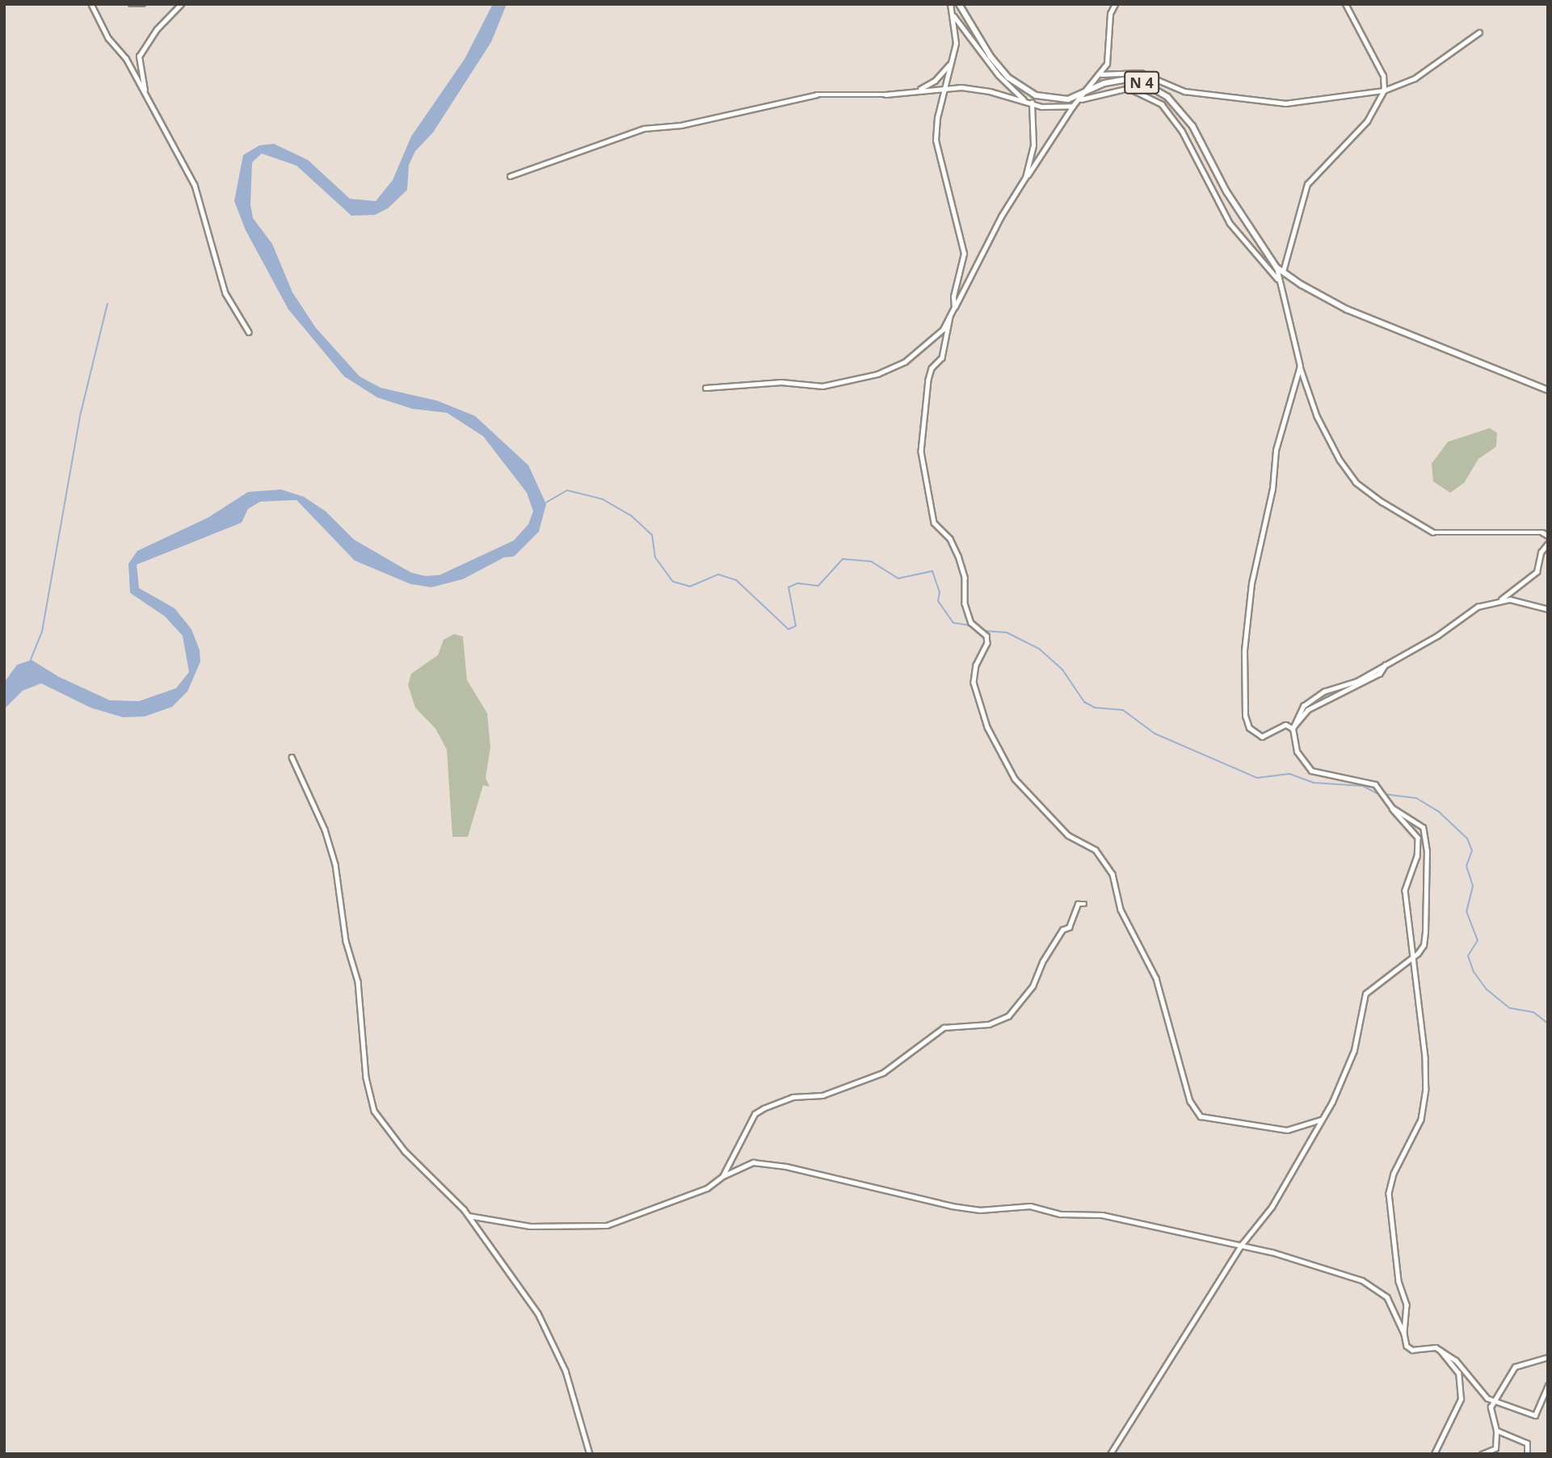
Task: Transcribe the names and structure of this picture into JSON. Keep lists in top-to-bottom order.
{
  "streets": {
    "main road": ["N 4"]
  }
}
